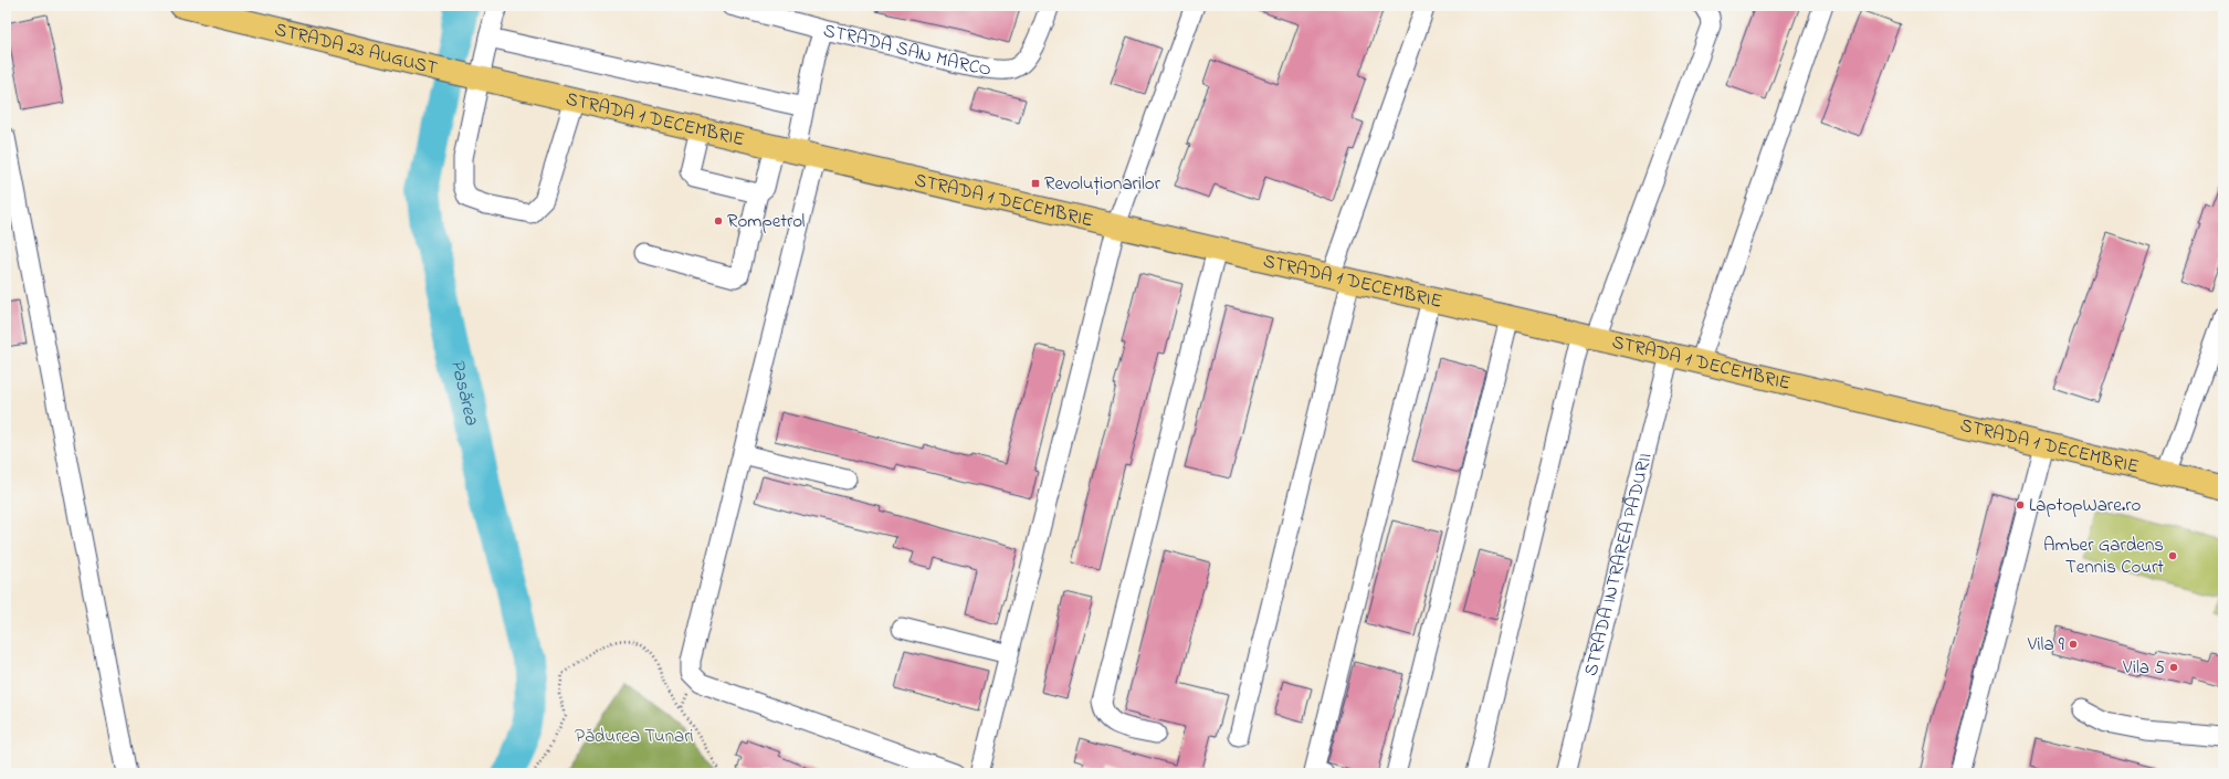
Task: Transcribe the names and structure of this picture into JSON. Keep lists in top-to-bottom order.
{
  "streets": {
    "main road": ["STRADA 23 AUGUST", "STRADA 1 DECEMBRIE"],
    "street": ["STRADA SAN MARCO", "STRADA INTRAREA PĂDURII"]
  },
  "crossings": [
    ["STRADA 23 AUGUST", "STRADA 1 DECEMBRIE"],
    ["STRADA SAN MARCO", "STRADA 1 DECEMBRIE"],
    ["STRADA 1 DECEMBRIE", "STRADA INTRAREA PĂDURII"]
  ],
  "water": ["Pasărea"],
  "parks": ["Pădurea Tunari"],
  "places": {
    "transit": ["Revoluționarilor"],
    "other": [
      "Rompetrol",
      "LaptopWare.ro",
      "Amber Gardens Tennis Court",
      "Vila 9",
      "Vila 5"
    ]
  }
}
